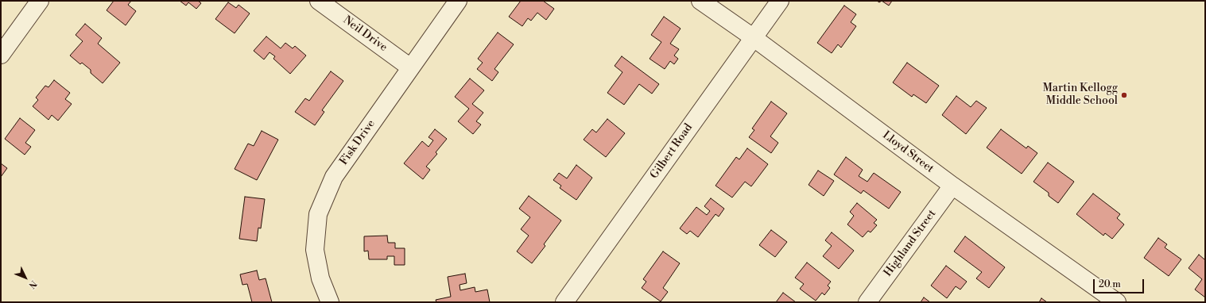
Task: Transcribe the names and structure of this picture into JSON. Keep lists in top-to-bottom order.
{
  "streets": {
    "street": [
      "Neil Drive",
      "Fisk Drive",
      "Gilbert Road",
      "Lloyd Street",
      "Highland Street"
    ]
  },
  "crossings": [
    ["Neil Drive", "Fisk Drive"],
    ["Gilbert Road", "Lloyd Street"],
    ["Lloyd Street", "Highland Street"]
  ],
  "places": ["Martin Kellogg Middle School"],
  "scale_bar": "20 m",
  "north": "bottom right"
}
